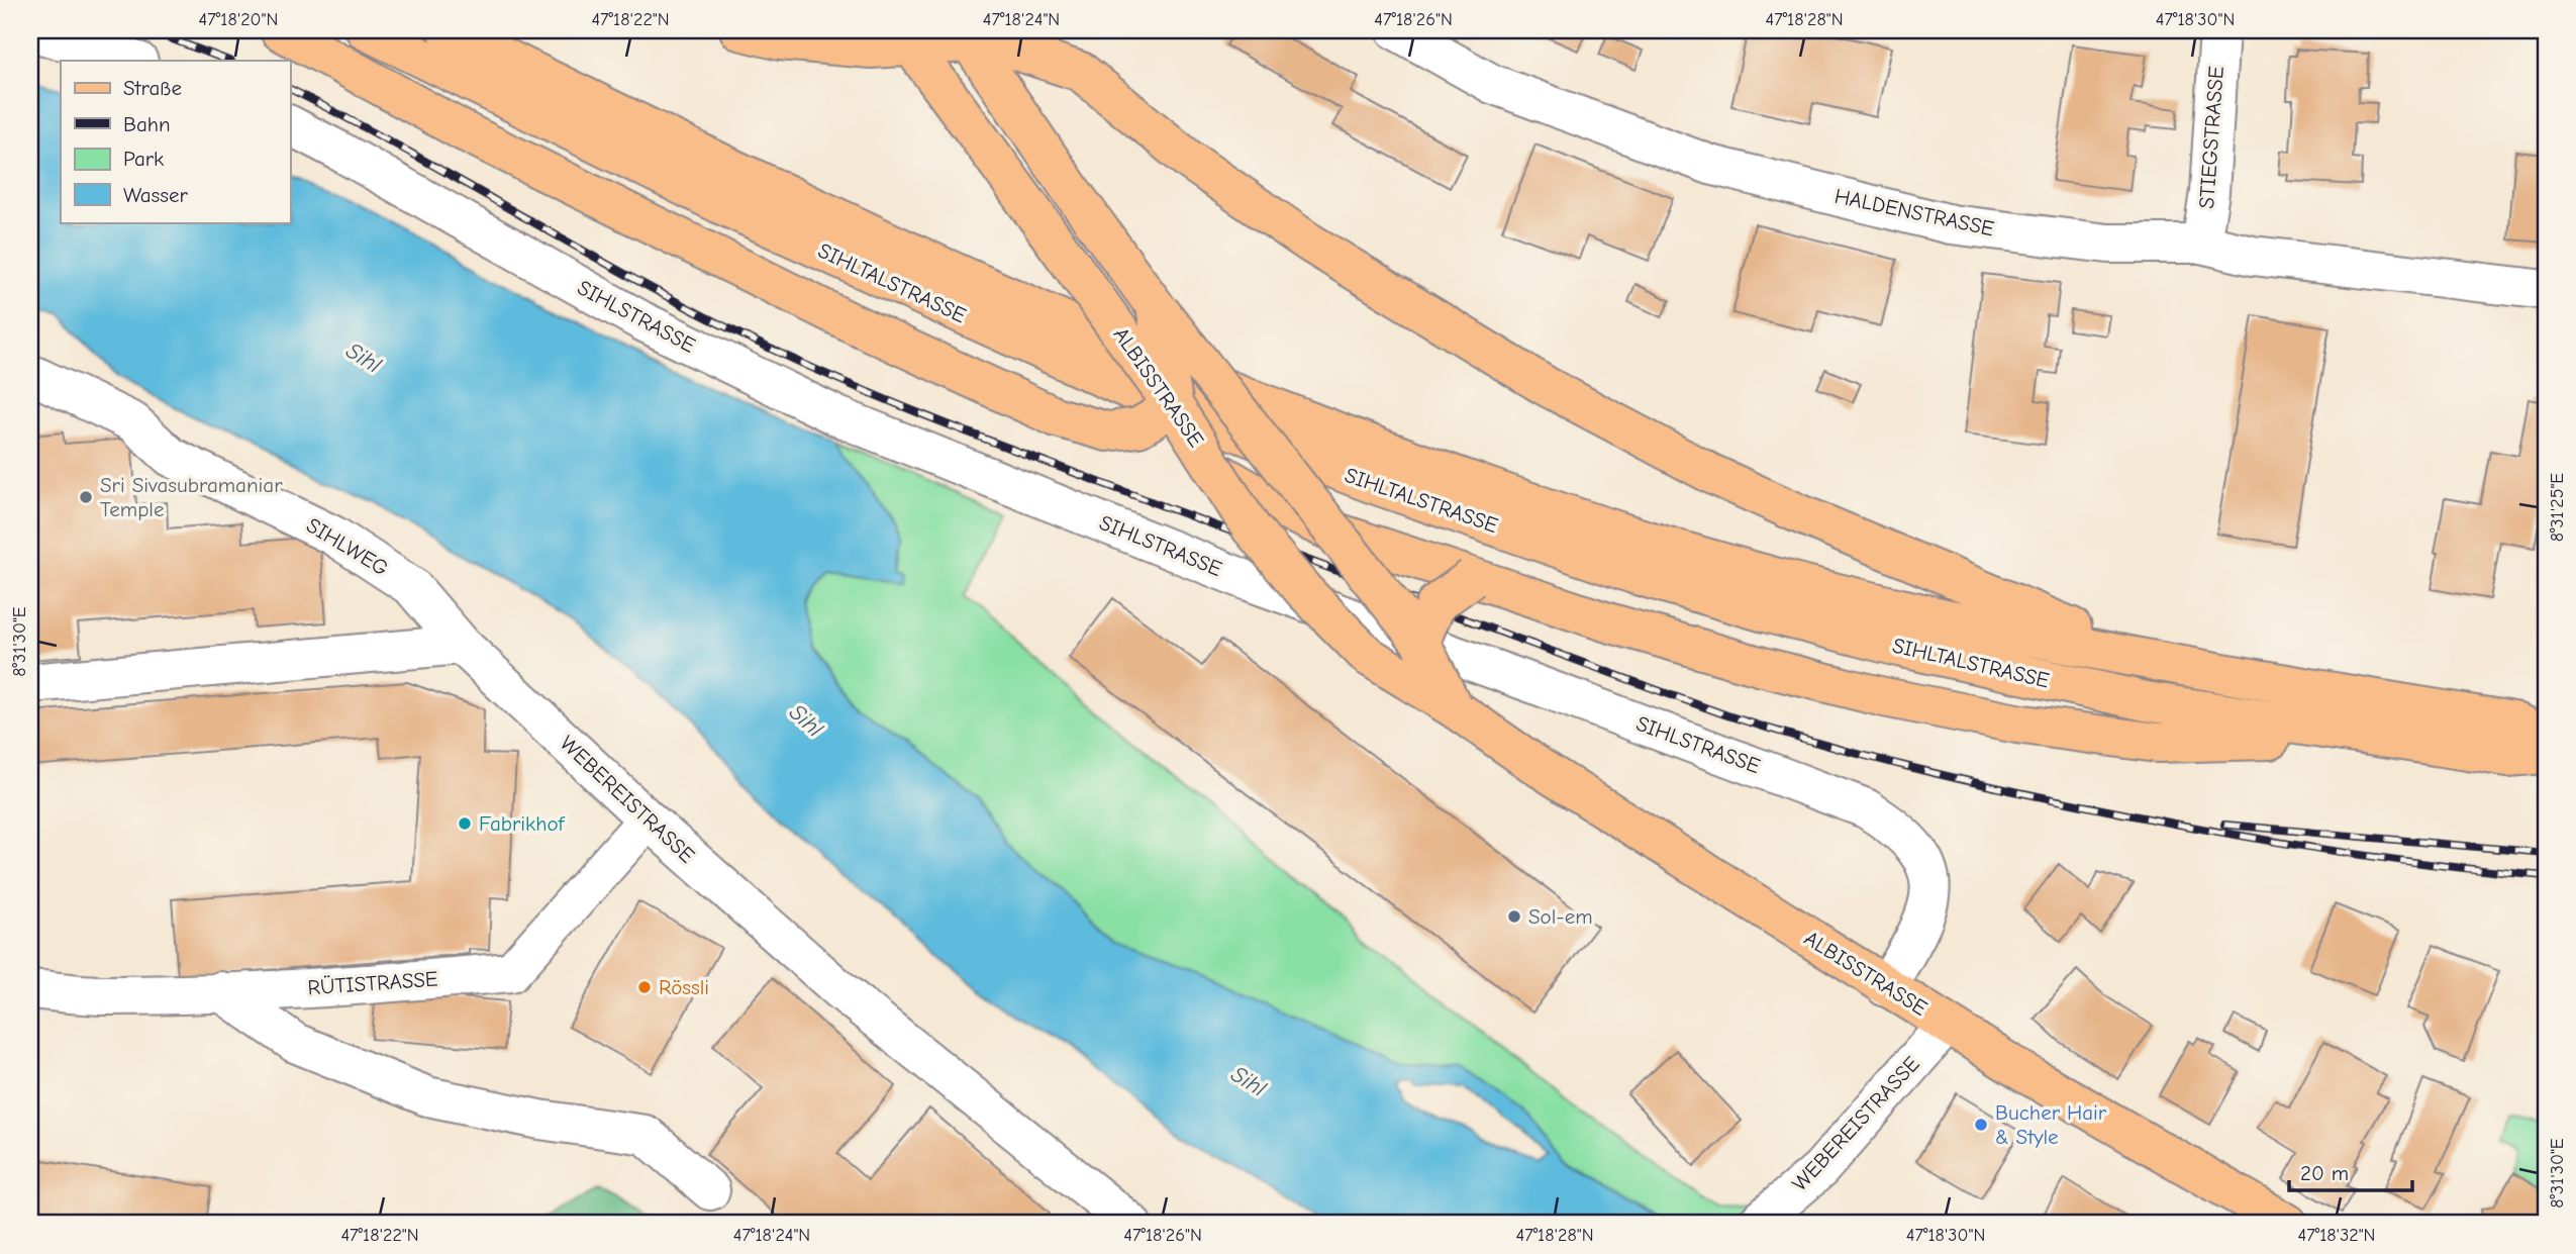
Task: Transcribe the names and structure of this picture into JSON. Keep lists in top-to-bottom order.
{
  "streets": {
    "main road": ["SIHLTALSTRASSE", "ALBISSTRASSE"],
    "street": [
      "STIEGSTRASSE",
      "HALDENSTRASSE",
      "SIHLSTRASSE",
      "SIHLWEG",
      "WEBEREISTRASSE",
      "RÜTISTRASSE"
    ]
  },
  "crossings": [
    ["STIEGSTRASSE", "HALDENSTRASSE"],
    ["SIHLSTRASSE", "ALBISSTRASSE"],
    ["ALBISSTRASSE", "WEBEREISTRASSE"],
    ["SIHLWEG", "WEBEREISTRASSE"],
    ["WEBEREISTRASSE", "RÜTISTRASSE"]
  ],
  "water": ["Sihl"],
  "places": [
    "Sri Sivasubramaniar Temple",
    "Fabrikhof",
    "Sol-em",
    "Rössli",
    "Bucher Hair & Style"
  ],
  "legend": [
    "Straße",
    "Bahn",
    "Park",
    "Wasser"
  ],
  "scale_bar": "20 m",
  "coordinates": [
    "47°18'20\"N",
    "47°18'22\"N",
    "47°18'24\"N",
    "47°18'26\"N",
    "47°18'28\"N",
    "47°18'30\"N",
    "8°31'25\"E",
    "8°31'30\"E",
    "47°18'32\"N"
  ]
}
